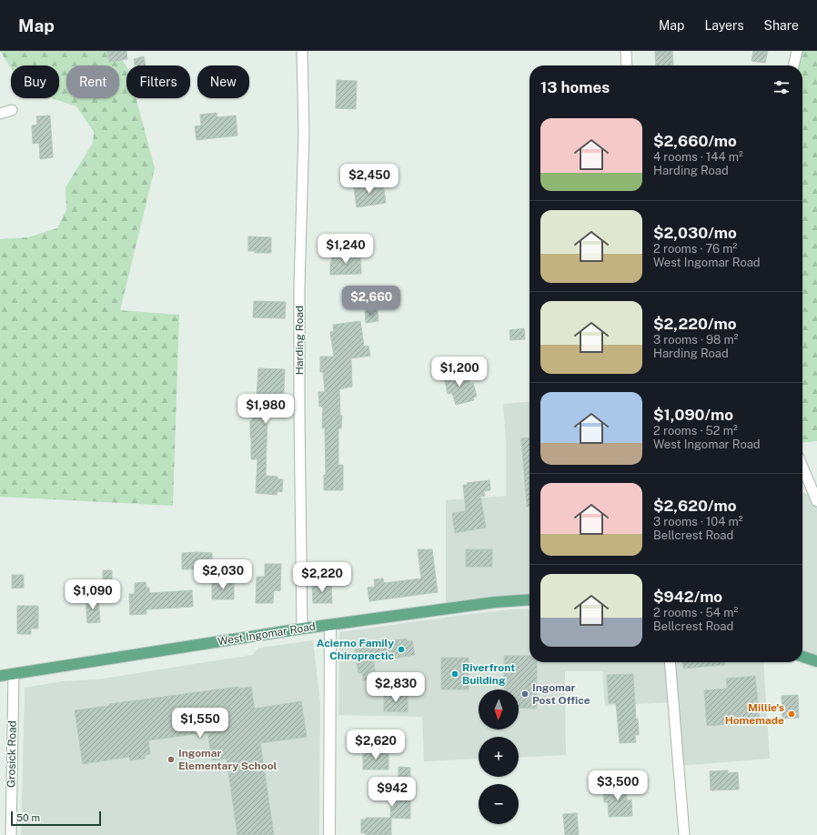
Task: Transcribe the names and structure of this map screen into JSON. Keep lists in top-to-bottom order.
{
  "streets": {
    "main road": ["West Ingomar Road"],
    "street": ["Harding Road", "Grosick Road"]
  },
  "crossings": [
    ["Harding Road", "West Ingomar Road"],
    ["West Ingomar Road", "Grosick Road"]
  ],
  "places": [
    "Acierno Family Chiropractic",
    "Riverfront Building",
    "Ingomar Post Office",
    "Millie's Homemade",
    "Ingomar Elementary School"
  ],
  "scale_bar": "50 m",
  "north": "bottom",
  "page": {
    "header": "Map",
    "nav": ["Map", "Layers", "Share"],
    "chip": [
      "Buy",
      "Rent",
      "Filters",
      "New"
    ],
    "heading": "13 homes",
    "list": [
      {
        "name": "$2,660/mo",
        "note": "4 rooms · 144 m² · Harding Road"
      },
      {
        "name": "$2,030/mo",
        "note": "2 rooms · 76 m² · West Ingomar Road"
      },
      {
        "name": "$2,220/mo",
        "note": "3 rooms · 98 m² · Harding Road"
      },
      {
        "name": "$1,090/mo",
        "note": "2 rooms · 52 m² · West Ingomar Road"
      },
      {
        "name": "$2,620/mo",
        "note": "3 rooms · 104 m² · Bellcrest Road"
      },
      {
        "name": "$942/mo",
        "note": "2 rooms · 54 m² · Bellcrest Road"
      }
    ],
    "price": [
      "$2,450",
      "$1,240",
      "$2,660",
      "$1,200",
      "$1,980",
      "$2,030",
      "$2,220",
      "$1,090",
      "$2,830",
      "$1,550",
      "$2,620",
      "$3,500",
      "$942"
    ],
    "map_buttons": ["+", "−"],
    "scale": "50 m"
  }
}
